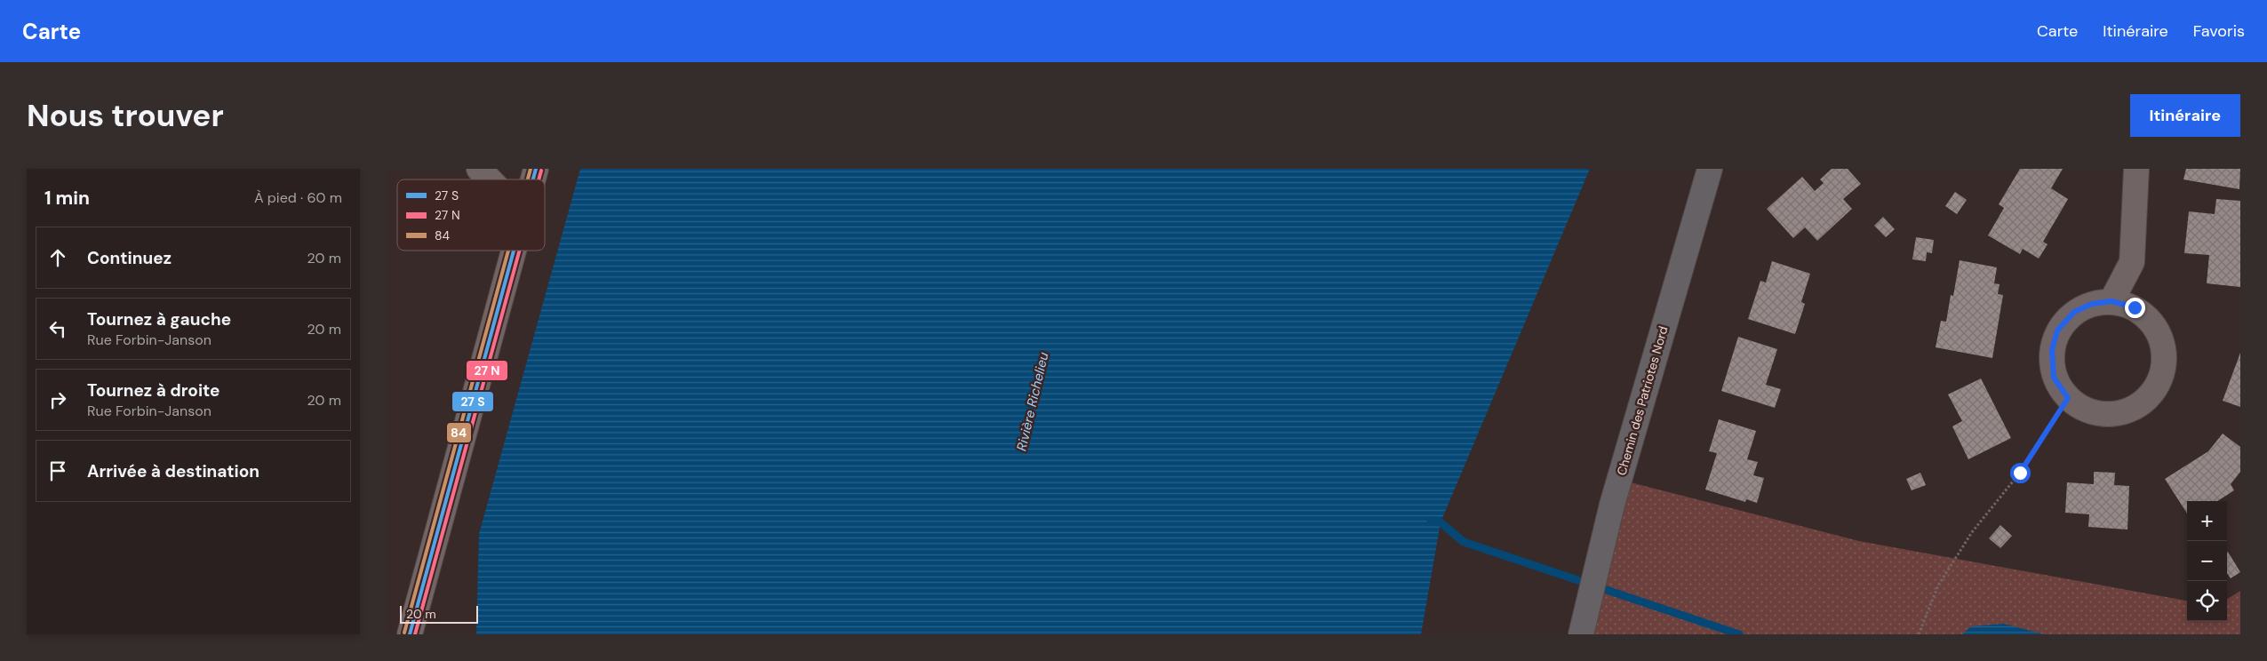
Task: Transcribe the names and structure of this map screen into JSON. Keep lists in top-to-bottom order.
{
  "streets": {
    "main road": ["Chemin des Patriotes Nord"]
  },
  "water": ["Rivière Richelieu"],
  "lines": ["transit line 84"],
  "legend": ["27 S", "27 N", "84"],
  "scale_bar": "20 m",
  "page": {
    "header": "Carte",
    "nav": ["Carte", "Itinéraire", "Favoris"],
    "buttons": "Itinéraire",
    "title": "Nous trouver",
    "heading": ["1 min", "À pied · 60 m"],
    "list": [
      ["Continuez", "20 m"],
      ["Tournez à gauche", "Rue Forbin-Janson", "20 m"],
      ["Tournez à droite", "Rue Forbin-Janson", "20 m"],
      "Arrivée à destination"
    ],
    "map_buttons": ["+", "−"],
    "scale": "20 m"
  }
}
